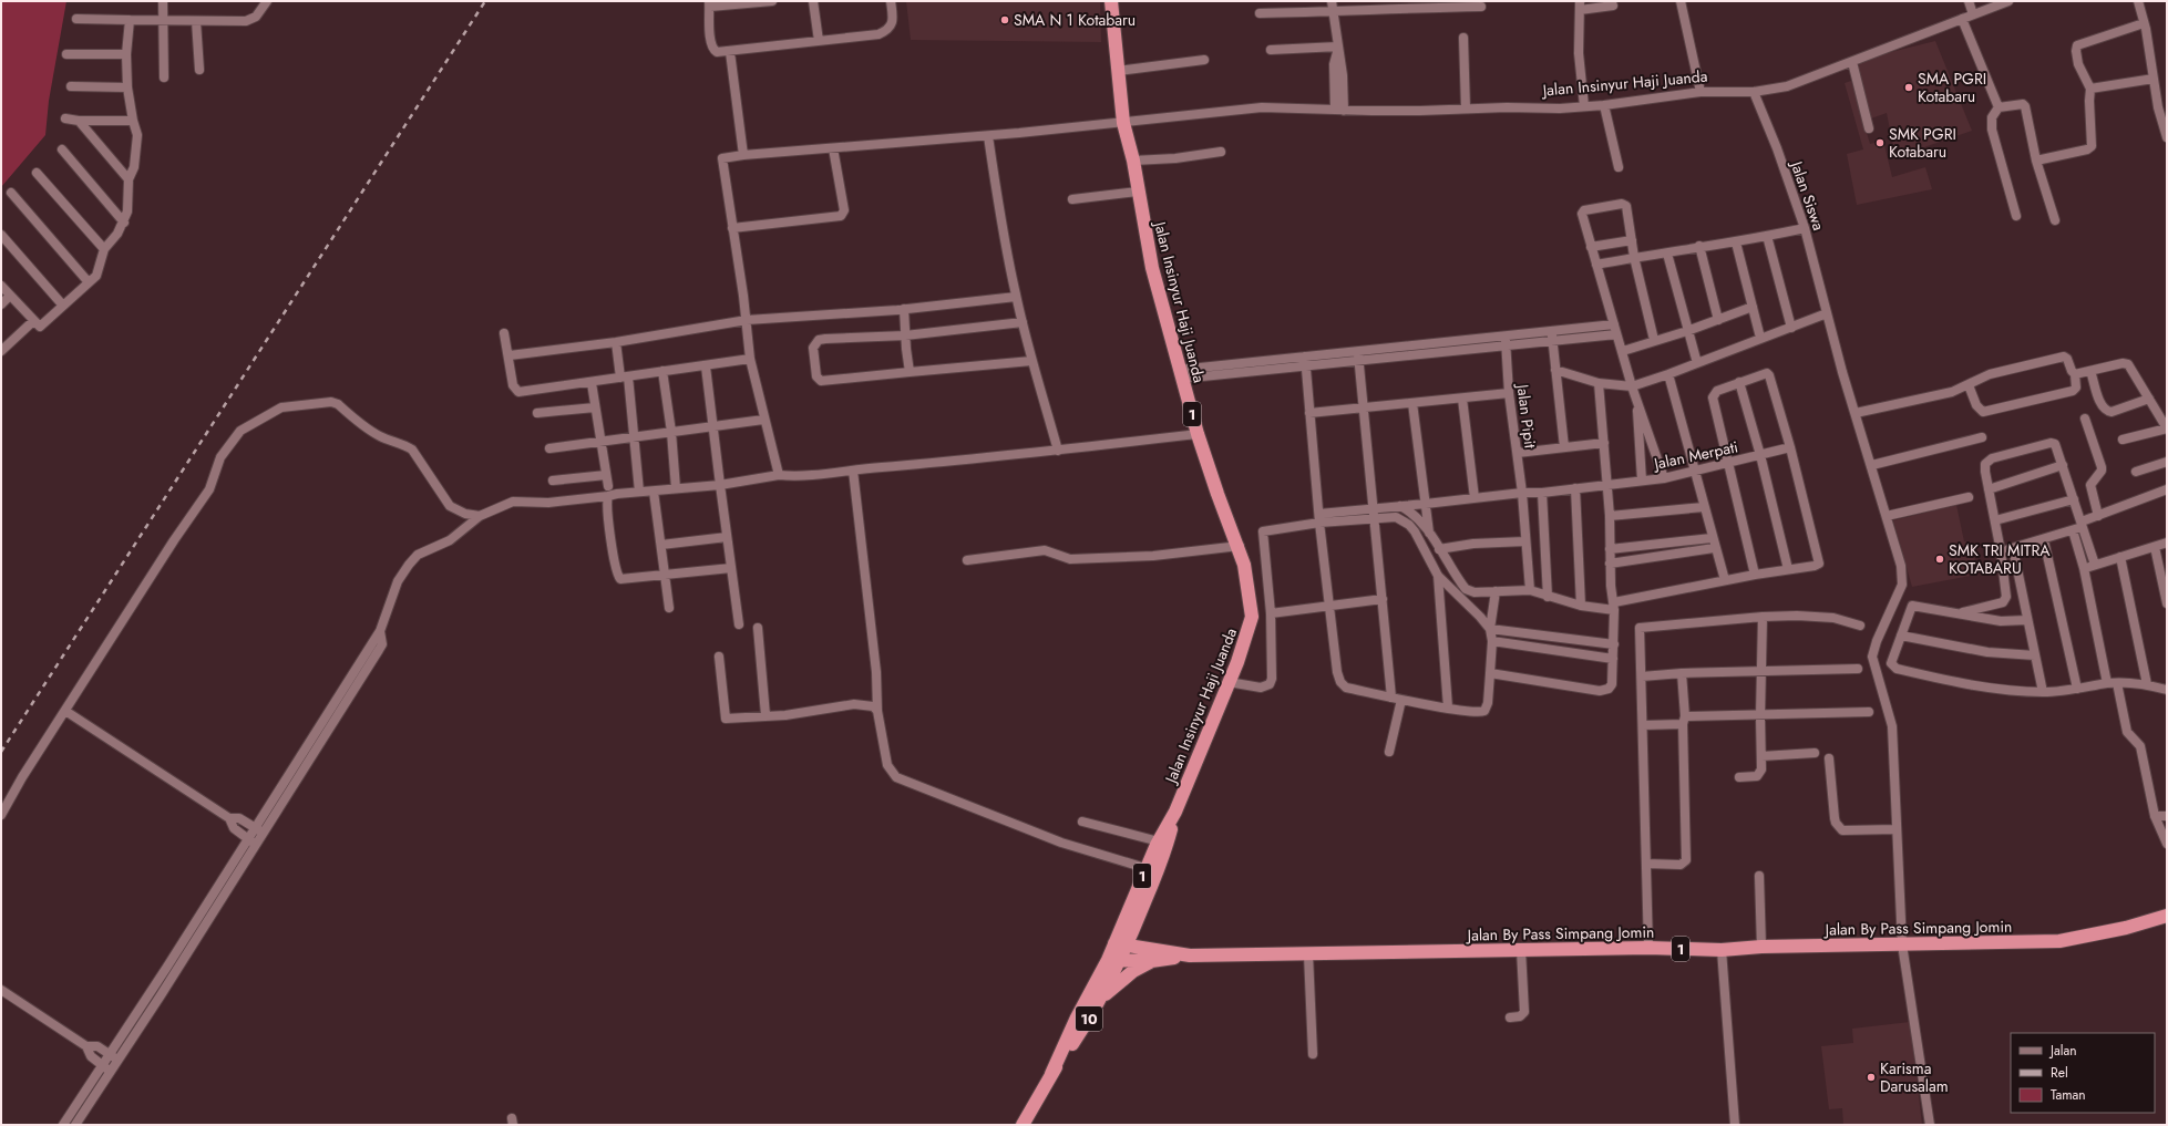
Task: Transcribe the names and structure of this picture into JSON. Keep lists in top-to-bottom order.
{
  "streets": {
    "highway": [
      "Jalan Insinyur Haji Juanda",
      "1",
      "Jalan By Pass Simpang Jomin",
      "10"
    ],
    "street": ["Jalan Siswa", "Jalan Pipit", "Jalan Merpati"]
  },
  "crossings": [
    ["Jalan Insinyur Haji Juanda", "Jalan Siswa"],
    ["Jalan Insinyur Haji Juanda", "1"],
    ["Jalan Insinyur Haji Juanda", "Jalan By Pass Simpang Jomin"],
    ["Jalan Siswa", "Jalan By Pass Simpang Jomin"],
    ["1", "Jalan By Pass Simpang Jomin"],
    ["1", "10"],
    ["Jalan Pipit", "Jalan Merpati"],
    ["Jalan By Pass Simpang Jomin", "10"]
  ],
  "places": [
    "SMA N 1 Kotabaru",
    "SMA PGRI Kotabaru",
    "SMK PGRI Kotabaru",
    "SMK TRI MITRA KOTABARU",
    "Karisma Darusalam"
  ],
  "legend": ["Jalan", "Rel", "Taman"]
}
